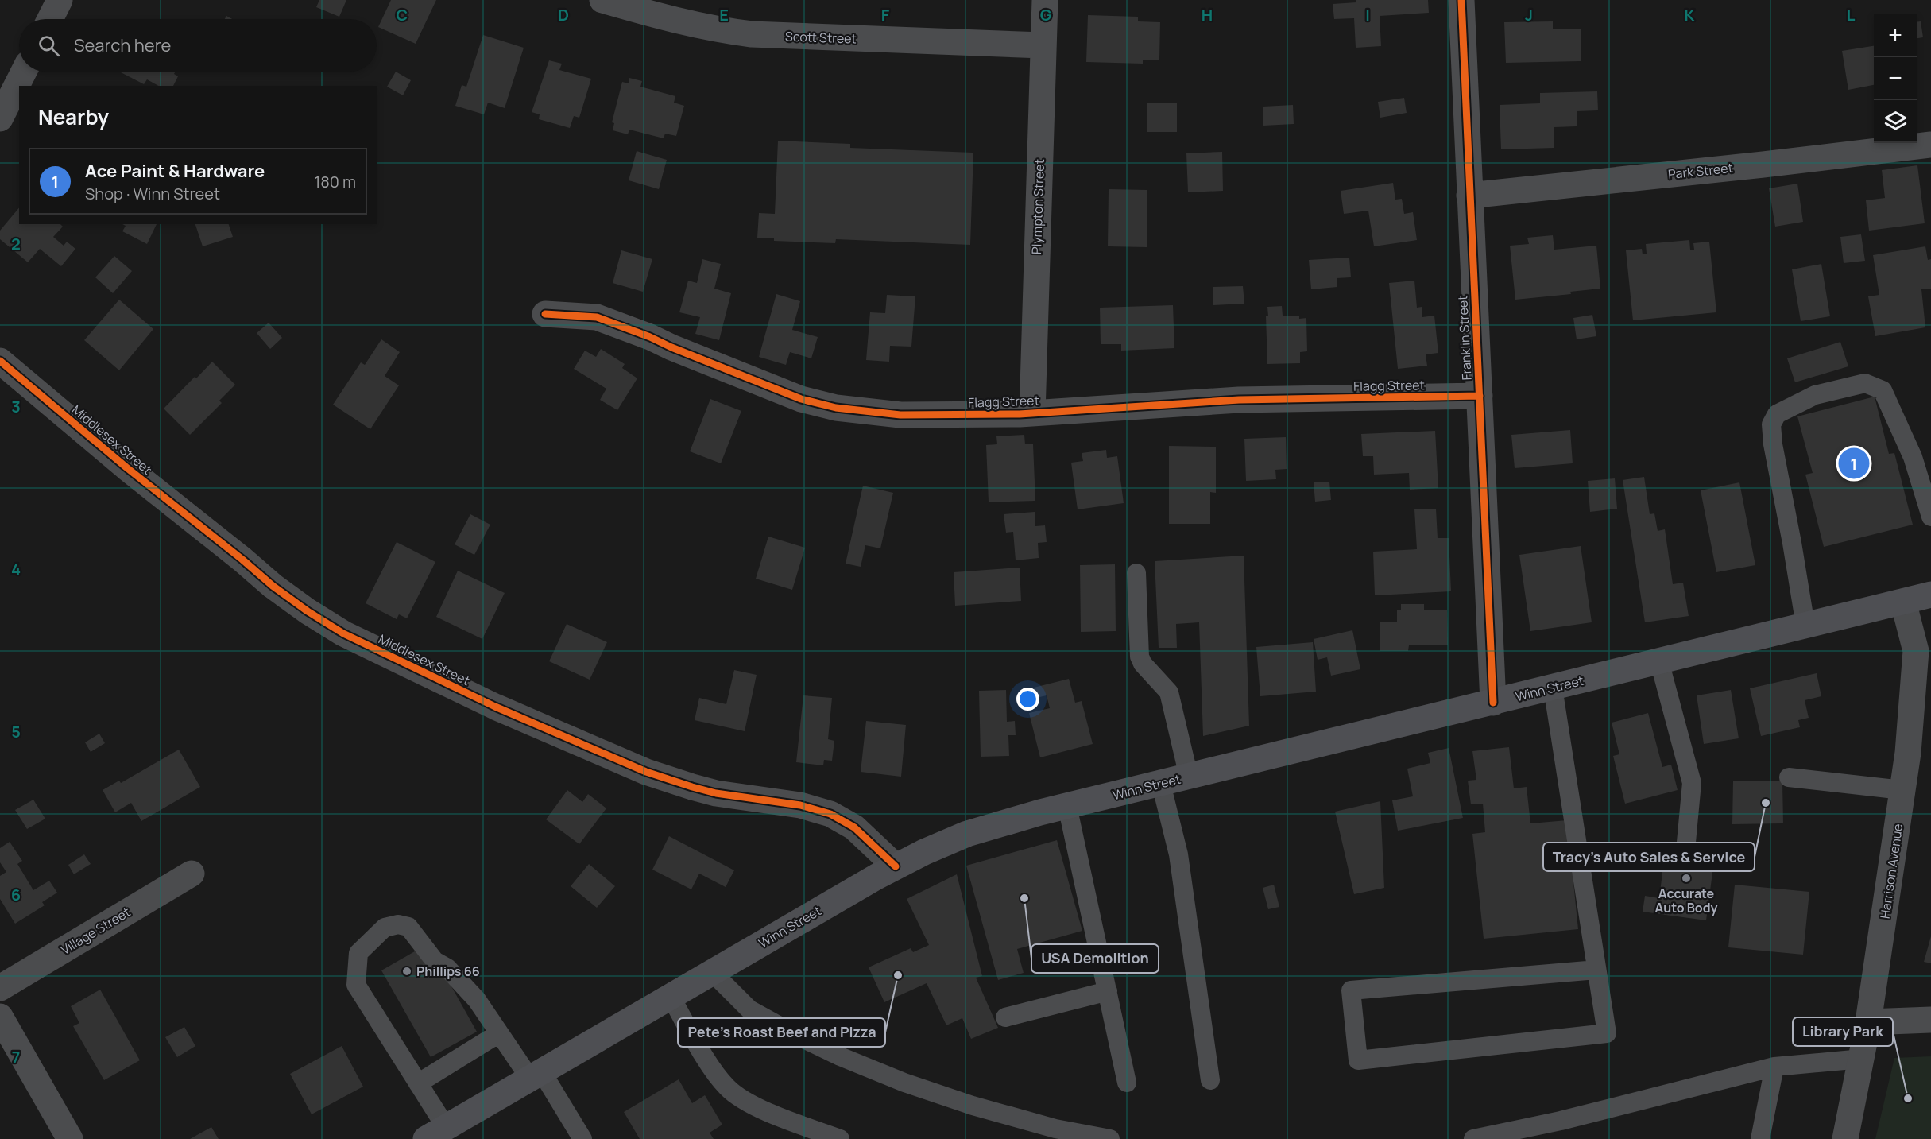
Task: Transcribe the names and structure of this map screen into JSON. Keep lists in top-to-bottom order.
{
  "streets": {
    "main road": ["Winn Street"],
    "street": [
      "Scott Street",
      "Park Street",
      "Plympton Street",
      "Franklin Street",
      "Flagg Street",
      "Middlesex Street",
      "Harrison Avenue",
      "Village Street"
    ]
  },
  "crossings": [
    ["Scott Street", "Plympton Street"],
    ["Park Street", "Franklin Street"],
    ["Plympton Street", "Flagg Street"],
    ["Franklin Street", "Flagg Street"],
    ["Franklin Street", "Winn Street"],
    ["Middlesex Street", "Winn Street"],
    ["Winn Street", "Harrison Avenue"]
  ],
  "places": [
    "Tracy's Auto Sales & Service",
    "Accurate Auto Body",
    "USA Demolition",
    "Phillips 66",
    "Pete's Roast Beef and Pizza",
    "Library Park"
  ],
  "page": {
    "map_buttons": ["+", "−"],
    "search": "Search here",
    "heading": "Nearby",
    "list": [
      {
        "mark": "1",
        "name": "Ace Paint & Hardware",
        "note": "Shop · Winn Street",
        "value": "180 m"
      }
    ],
    "pins": "1"
  },
  "grid": {
    "columns": [
      "C",
      "D",
      "E",
      "F",
      "G",
      "H",
      "I",
      "J",
      "K",
      "L"
    ],
    "rows": [
      "2",
      "3",
      "4",
      "5",
      "6",
      "7"
    ]
  }
}
